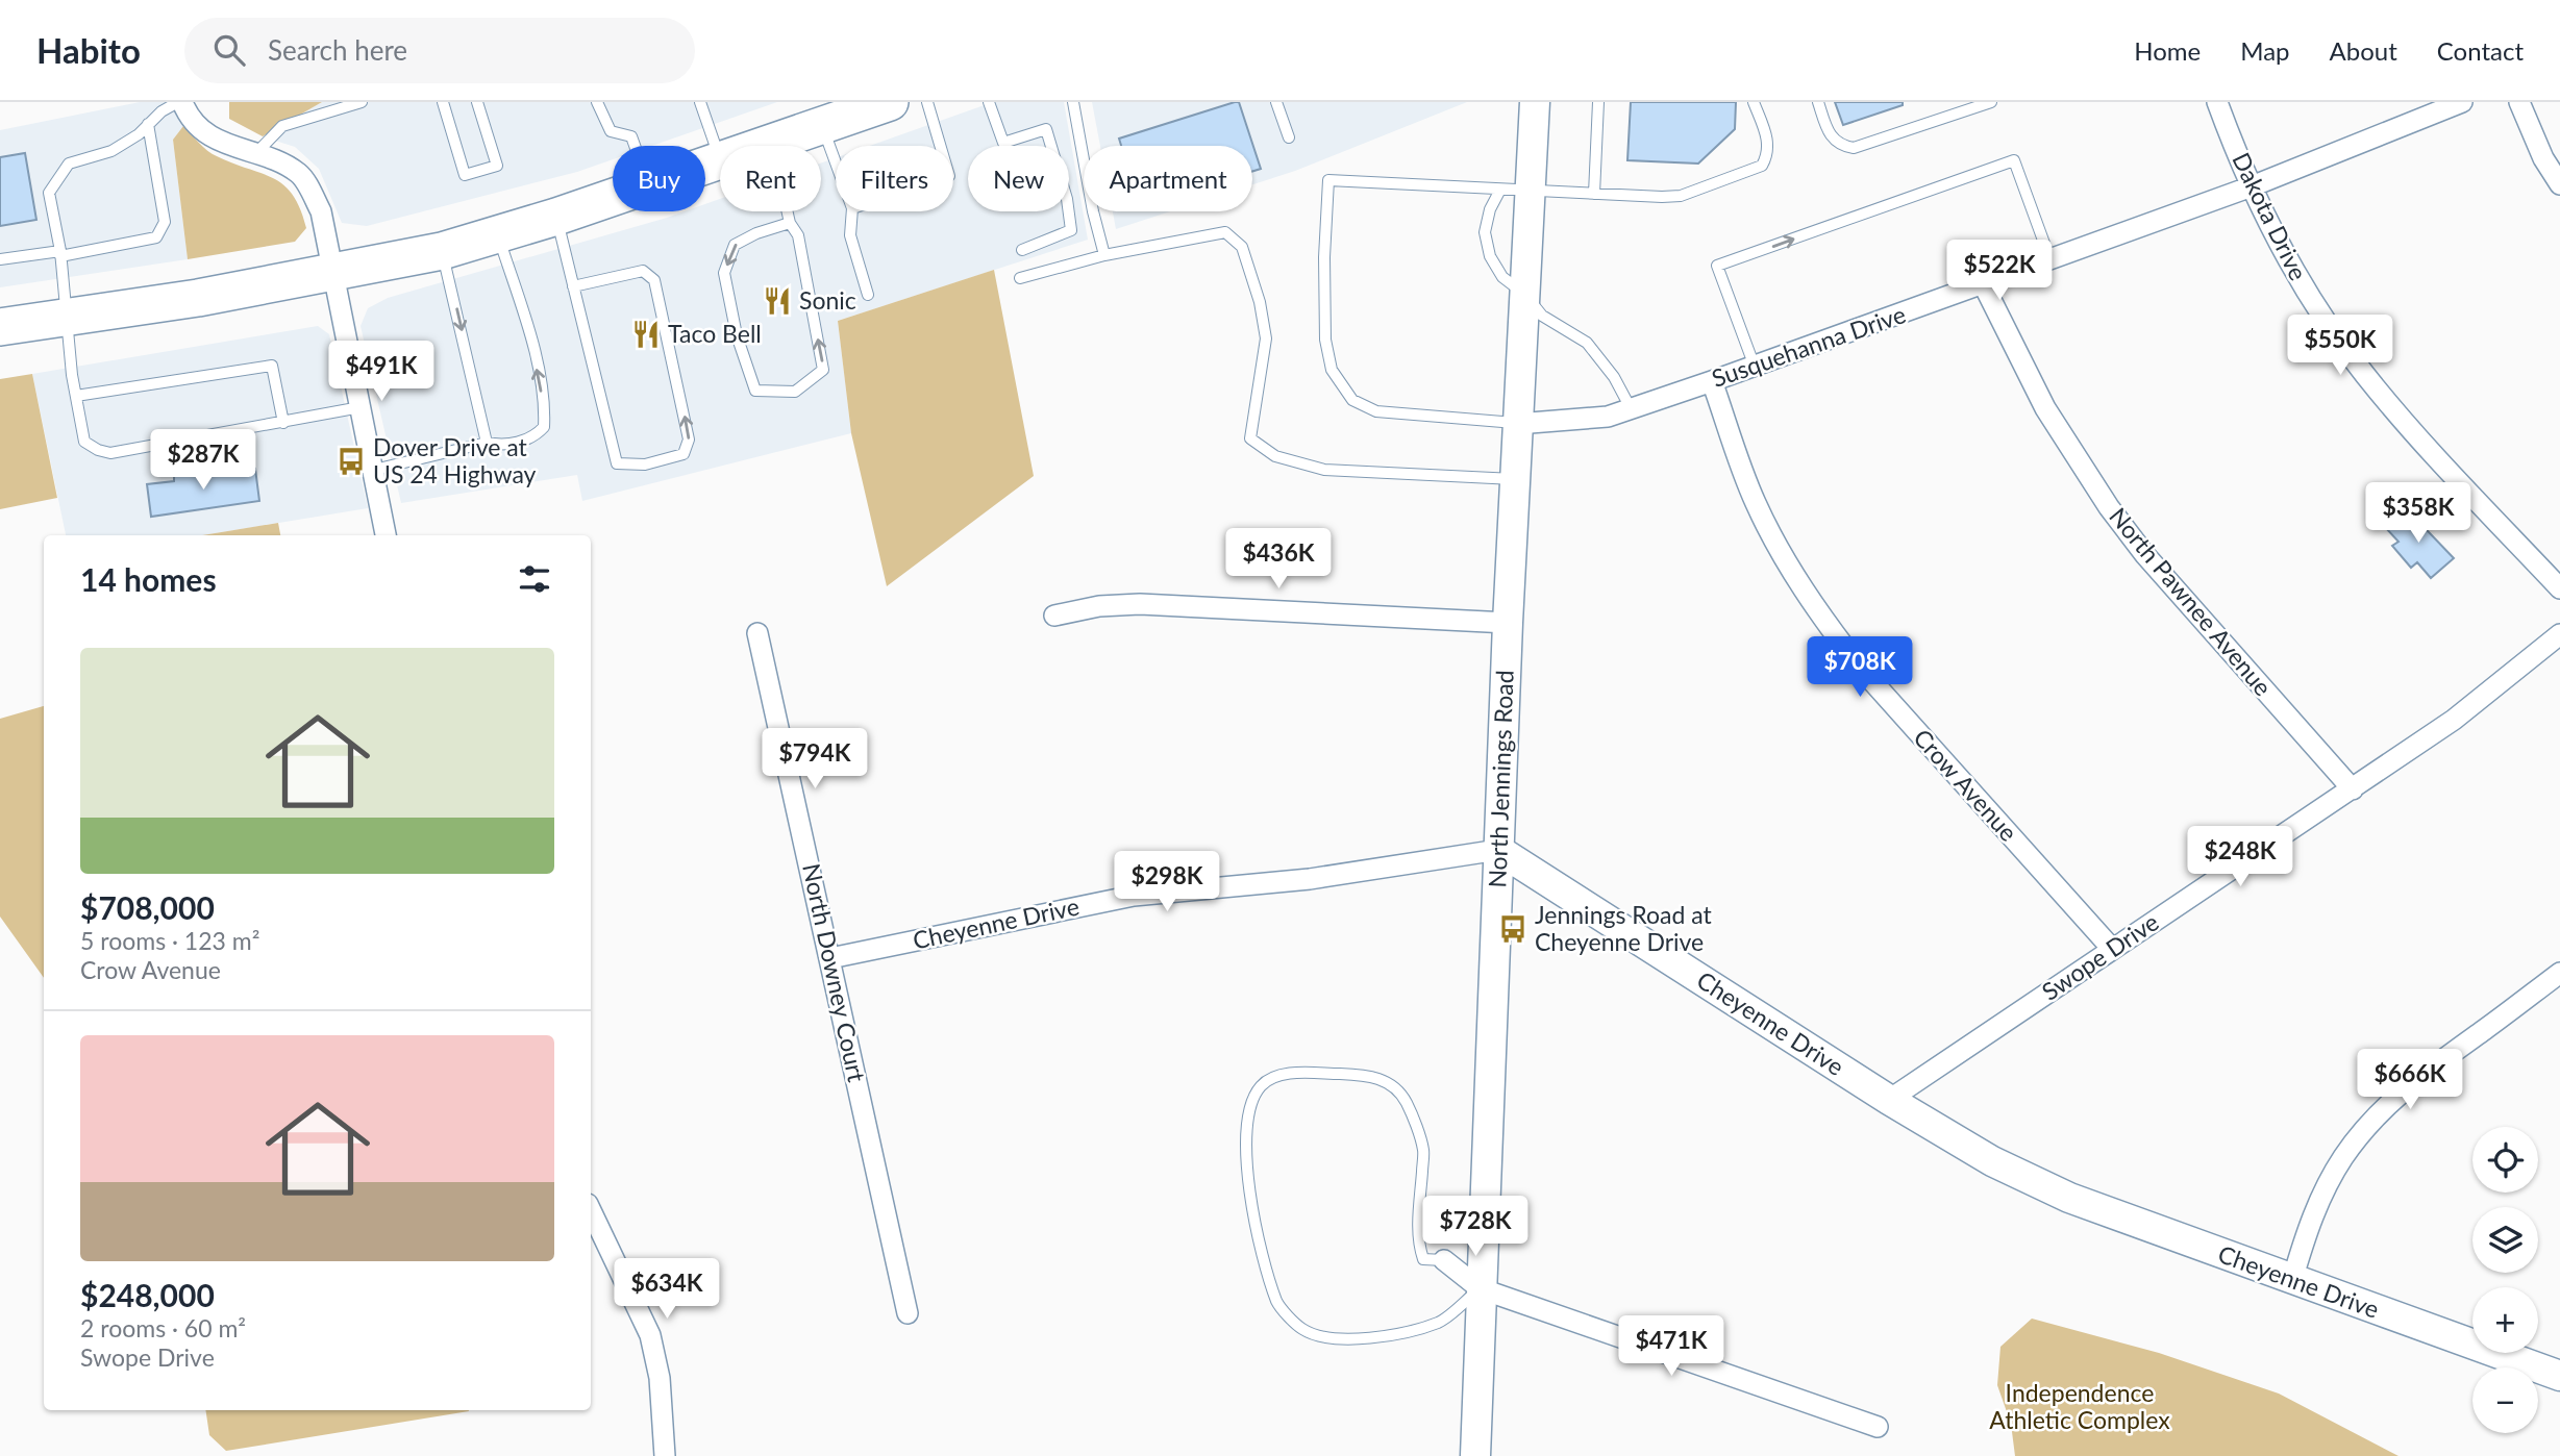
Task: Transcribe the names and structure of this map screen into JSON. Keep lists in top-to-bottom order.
{
  "streets": {
    "street": [
      "Dakota Drive",
      "Susquehanna Drive",
      "North Pawnee Avenue",
      "North Jennings Road",
      "Crow Avenue",
      "Cheyenne Drive",
      "Swope Drive",
      "North Downey Court"
    ]
  },
  "crossings": [
    ["Dakota Drive", "Susquehanna Drive"],
    ["Susquehanna Drive", "North Pawnee Avenue"],
    ["Susquehanna Drive", "North Jennings Road"],
    ["Susquehanna Drive", "Crow Avenue"],
    ["North Pawnee Avenue", "Swope Drive"],
    ["North Jennings Road", "Cheyenne Drive"],
    ["Crow Avenue", "Swope Drive"],
    ["Cheyenne Drive", "Swope Drive"],
    ["Cheyenne Drive", "North Downey Court"]
  ],
  "parks": ["Independence Athletic Complex"],
  "places": {
    "restaurant": ["Sonic", "Taco Bell"],
    "bus stop": ["Dover Drive at US 24 Highway", "Jennings Road at Cheyenne Drive"]
  },
  "page": {
    "header": "Habito",
    "search": "Search here",
    "nav": [
      "Home",
      "Map",
      "About",
      "Contact"
    ],
    "chip": [
      "Buy",
      "Rent",
      "Filters",
      "New",
      "Apartment"
    ],
    "price": [
      "$522K",
      "$550K",
      "$491K",
      "$287K",
      "$358K",
      "$436K",
      "$708K",
      "$794K",
      "$248K",
      "$298K",
      "$666K",
      "$728K",
      "$634K",
      "$471K"
    ],
    "heading": "14 homes",
    "list": [
      {
        "name": "$708,000",
        "note": "5 rooms · 123 m² · Crow Avenue"
      },
      {
        "name": "$248,000",
        "note": "2 rooms · 60 m² · Swope Drive"
      }
    ],
    "map_buttons": ["+", "−"]
  }
}
